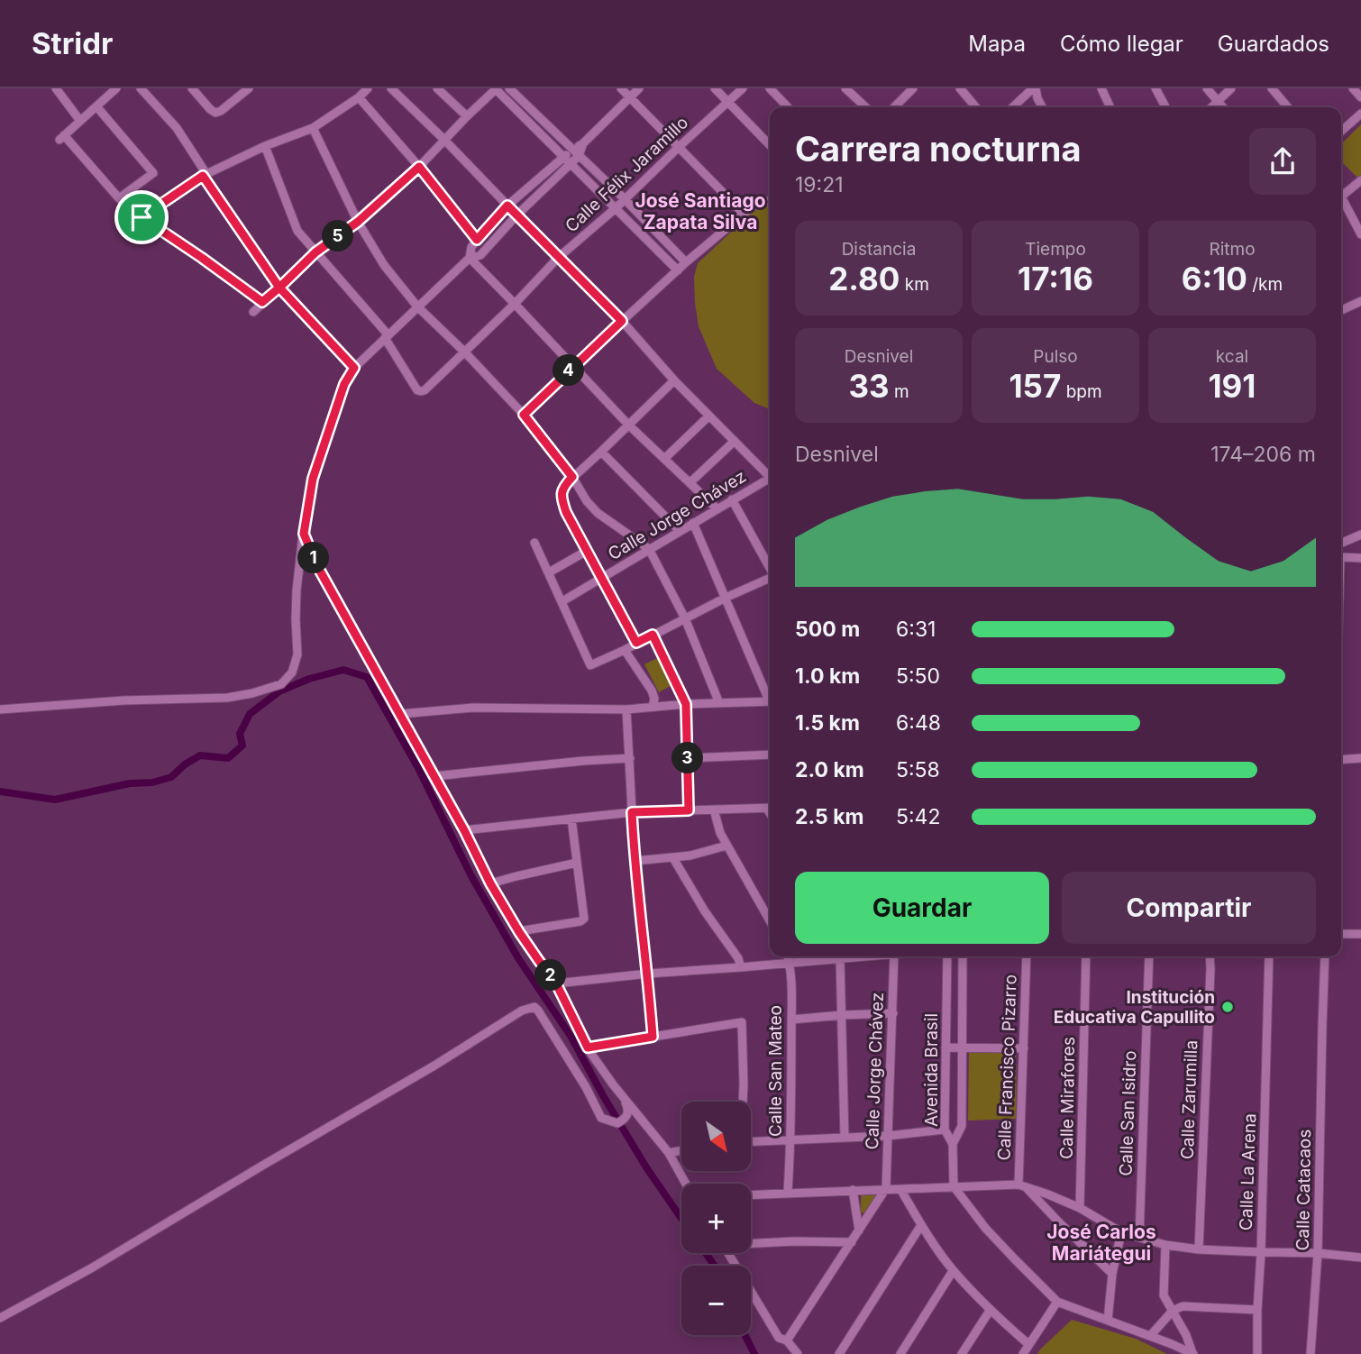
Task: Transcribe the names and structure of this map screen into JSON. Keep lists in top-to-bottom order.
{
  "streets": {
    "street": [
      "Calle Félix Jaramillo",
      "Calle Jorge Chávez",
      "Calle Francisco Pizarro",
      "Avenida Brasil",
      "Calle San Mateo",
      "Calle Mirafores",
      "Calle Zarumilla",
      "Calle San Isidro",
      "Calle La Arena",
      "Calle Catacaos"
    ]
  },
  "districts": ["José Santiago Zapata Silva", "José Carlos Mariátegui"],
  "places": ["Institución Educativa Capullito"],
  "north": "bottom right",
  "page": {
    "header": "Stridr",
    "nav": ["Mapa", "Cómo llegar", "Guardados"],
    "heading": ["Carrera nocturna", "19:21"],
    "stats": [
      ["Distancia", "2.80 km"],
      ["Tiempo", "17:16"],
      ["Ritmo", "6:10 /km"],
      ["Desnivel", "33 m"],
      ["Pulso", "157 bpm"],
      ["kcal", "191"]
    ],
    "pins": [
      "5",
      "4",
      "1",
      "3",
      "2"
    ],
    "chart": ["Desnivel", "174–206 m"],
    "list": [
      {
        "name": "500 m",
        "note": "6:31"
      },
      {
        "name": "1.0 km",
        "note": "5:50"
      },
      {
        "name": "1.5 km",
        "note": "6:48"
      },
      {
        "name": "2.0 km",
        "note": "5:58"
      },
      {
        "name": "2.5 km",
        "note": "5:42"
      }
    ],
    "buttons": ["Guardar", "Compartir"],
    "map_buttons": ["+", "−"]
  }
}
